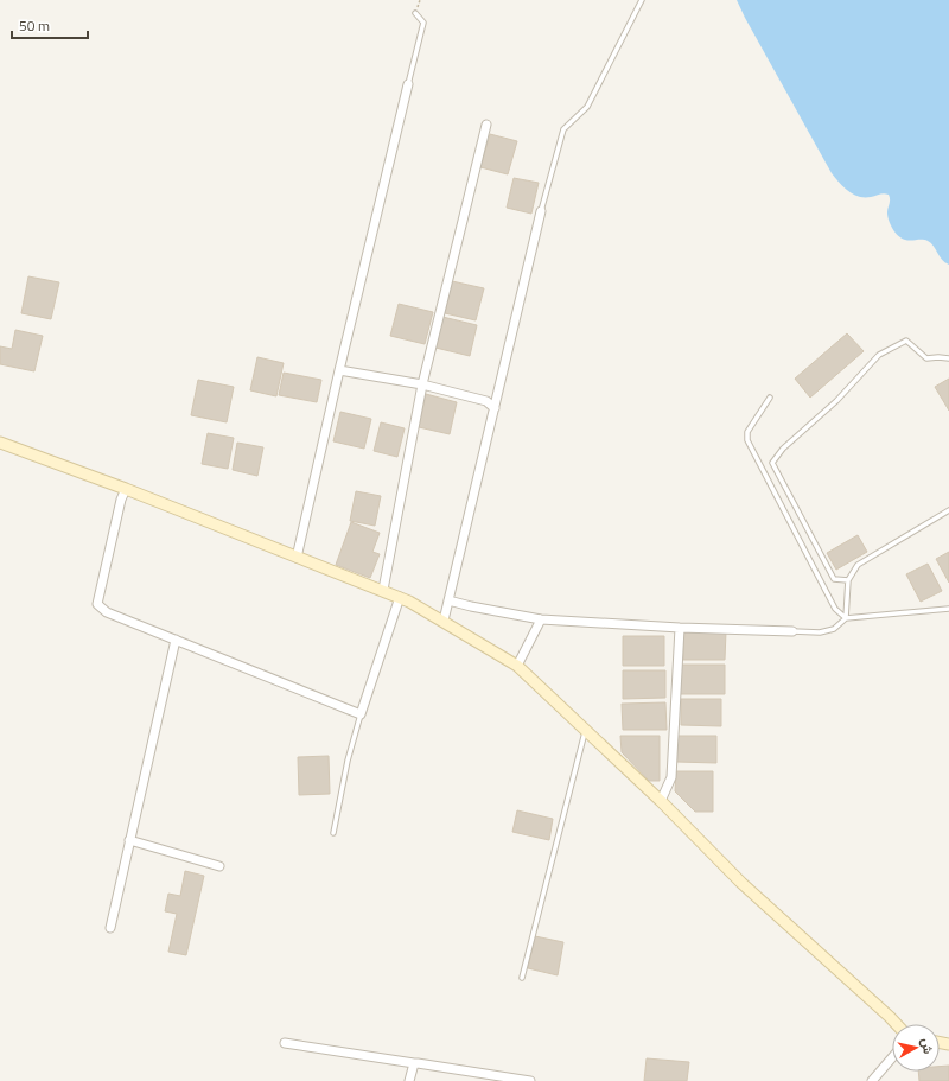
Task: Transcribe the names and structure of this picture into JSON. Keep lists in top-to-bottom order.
{
  "scale_bar": "50 m",
  "north": "right"
}
